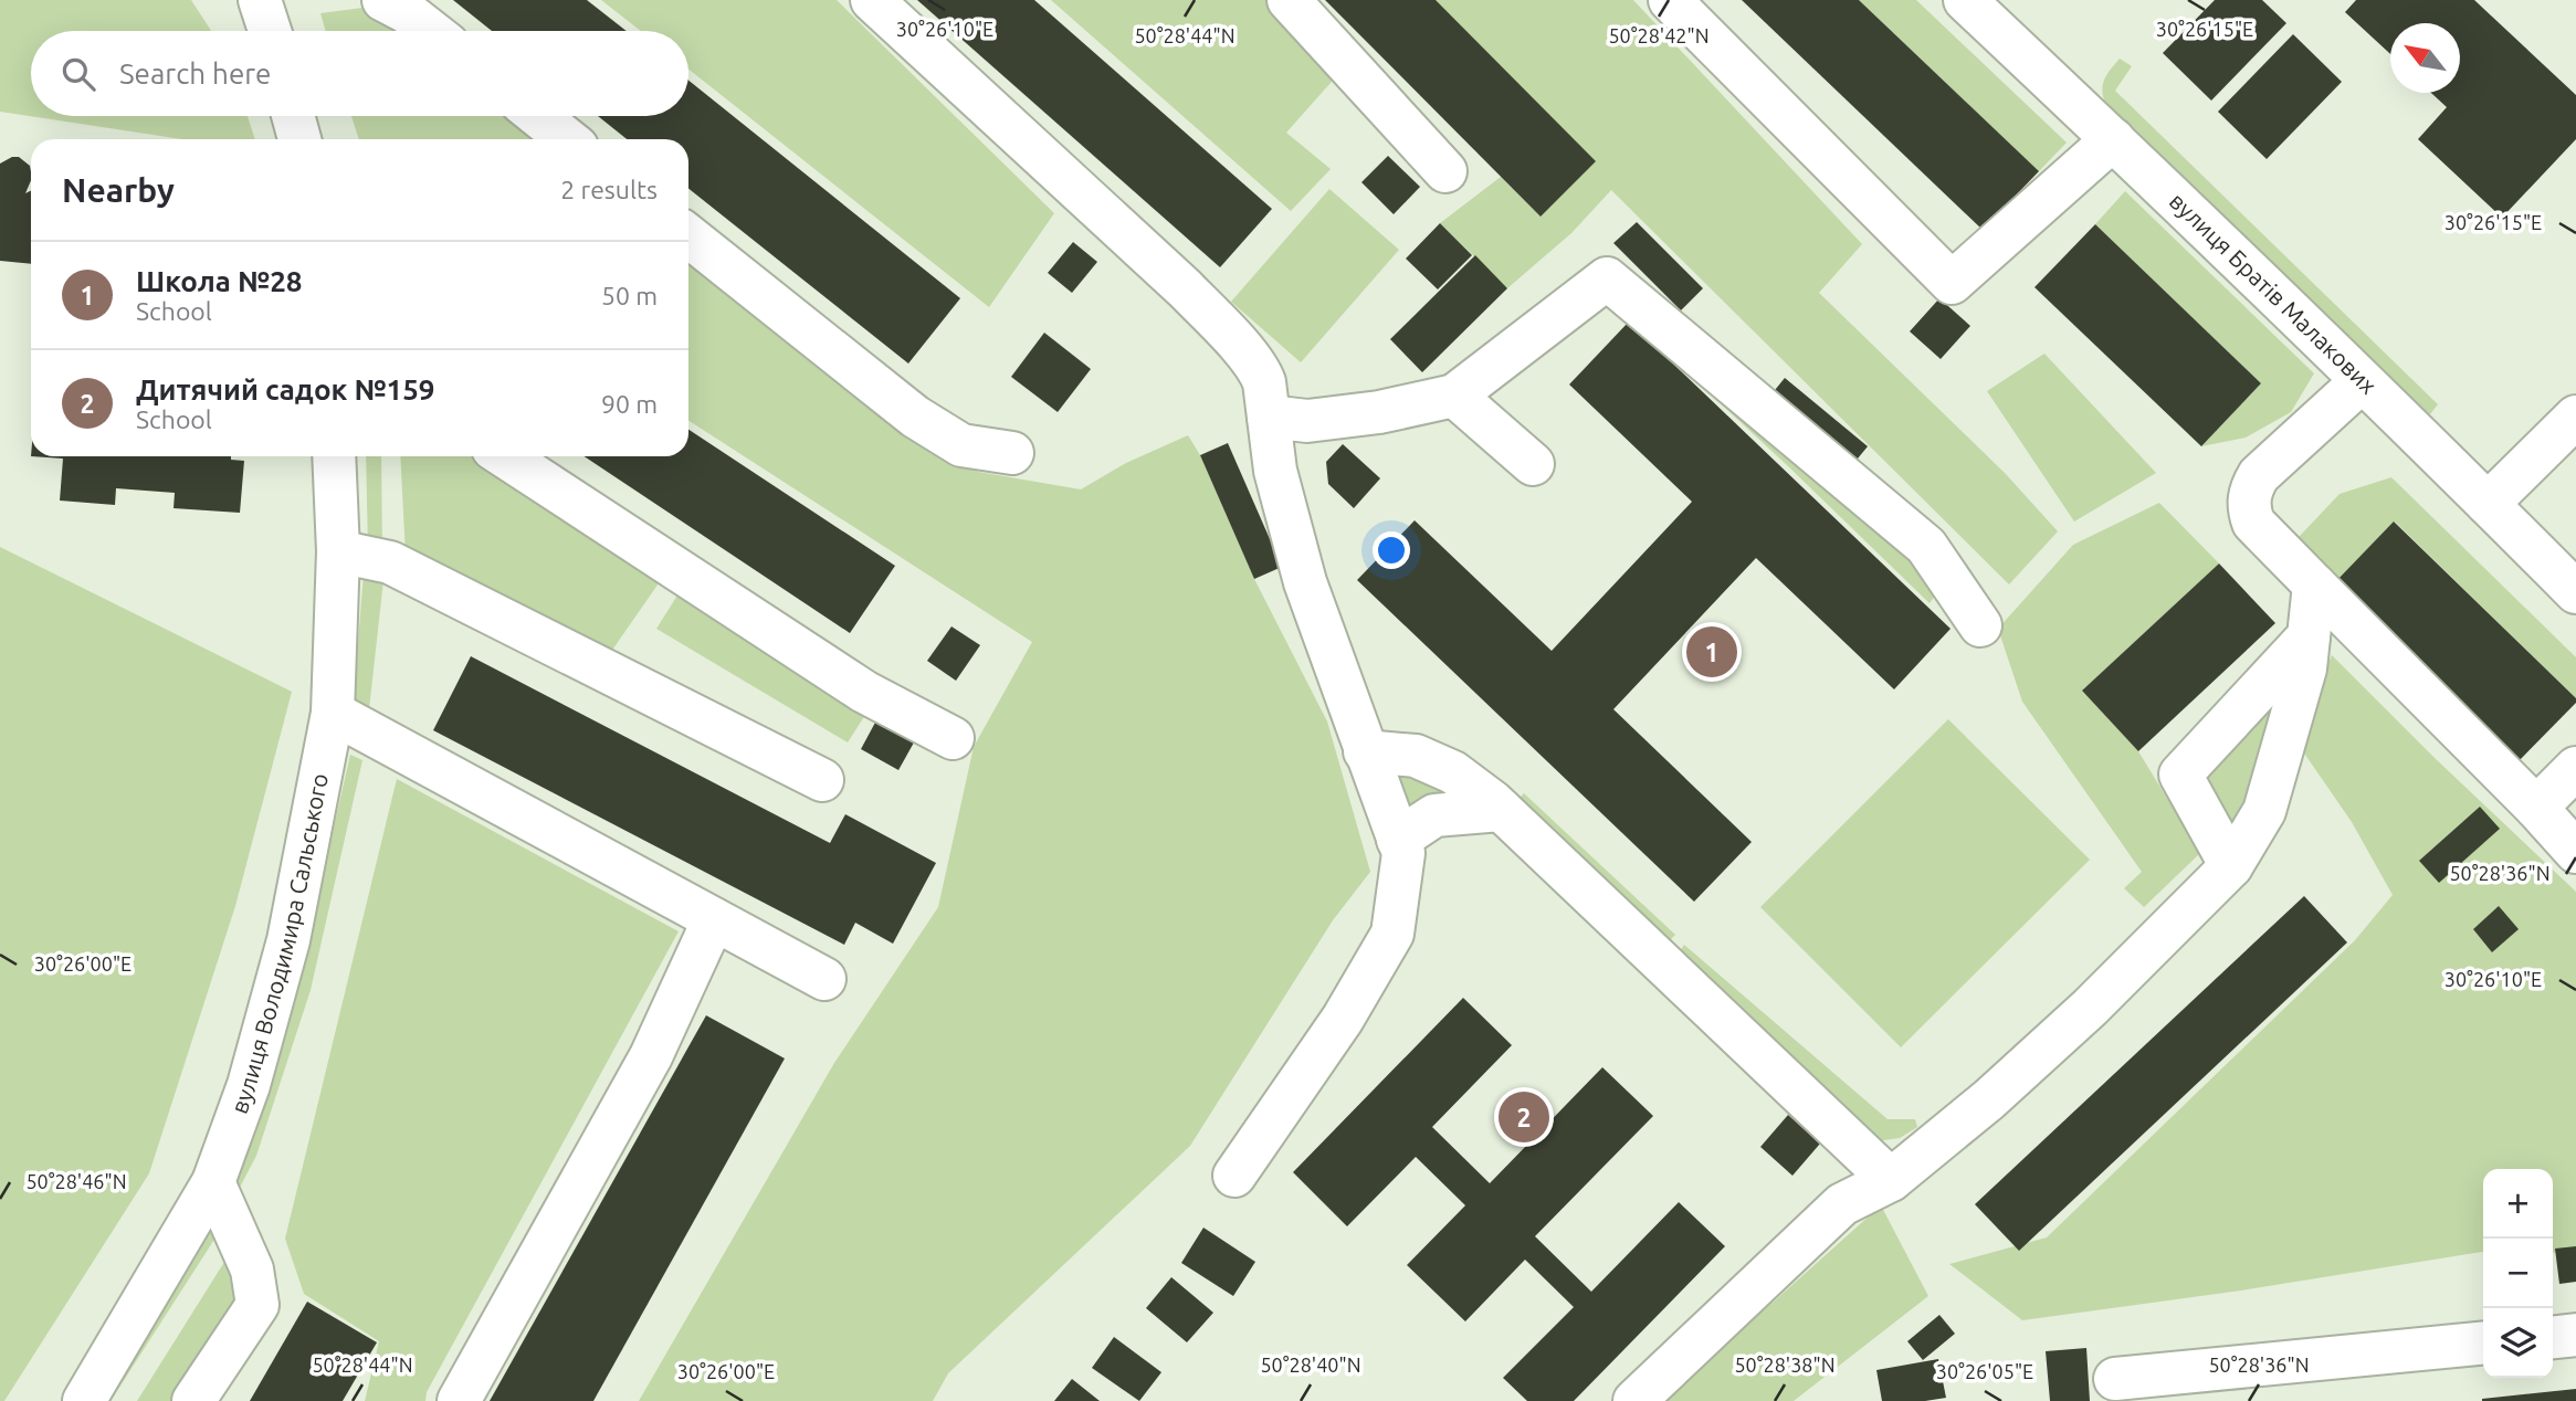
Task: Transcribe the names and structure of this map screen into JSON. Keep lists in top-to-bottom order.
{
  "streets": {
    "street": ["вулиця Братів Малакових", "вулиця Володимира Сальського"]
  },
  "north": "top left",
  "page": {
    "search": "Search here",
    "heading": ["Nearby", "2 results"],
    "list": [
      {
        "mark": "1",
        "name": "Школа №28",
        "note": "School",
        "value": "50 m"
      },
      {
        "mark": "2",
        "name": "Дитячий садок №159",
        "note": "School",
        "value": "90 m"
      }
    ],
    "pins": ["1", "2"],
    "map_buttons": ["+", "−"]
  },
  "coordinates": [
    "30°26'15\"E",
    "30°26'10\"E",
    "50°28'44\"N",
    "50°28'42\"N",
    "50°28'36\"N",
    "30°26'00\"E",
    "50°28'46\"N",
    "50°28'40\"N",
    "50°28'38\"N",
    "30°26'05\"E"
  ]
}
